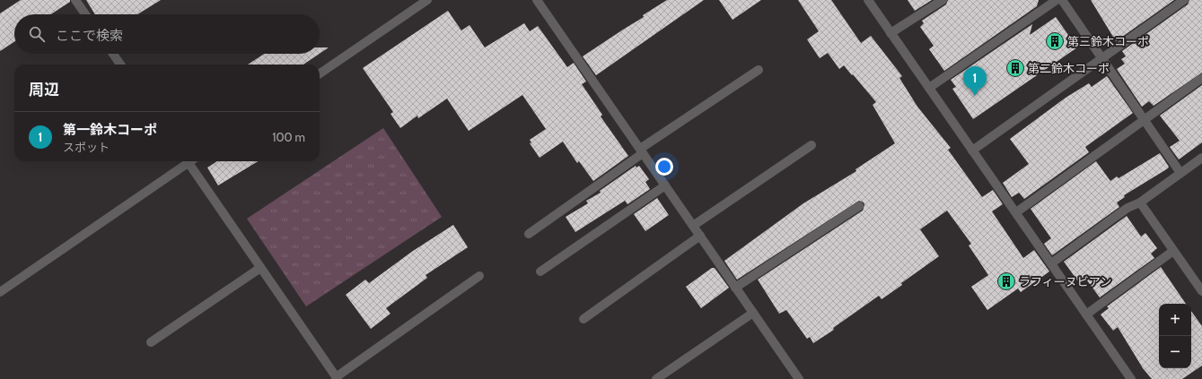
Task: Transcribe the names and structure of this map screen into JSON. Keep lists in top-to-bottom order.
{
  "places": {
    "building": ["第三鈴木コーポ", "第二鈴木コーポ", "ラフィーヌビアン"]
  },
  "page": {
    "search": "ここで検索",
    "heading": "周辺",
    "pins": "1",
    "list": [
      {
        "mark": "1",
        "name": "第一鈴木コーポ",
        "note": "スポット",
        "value": "100 m"
      }
    ],
    "map_buttons": ["+", "−"]
  }
}
